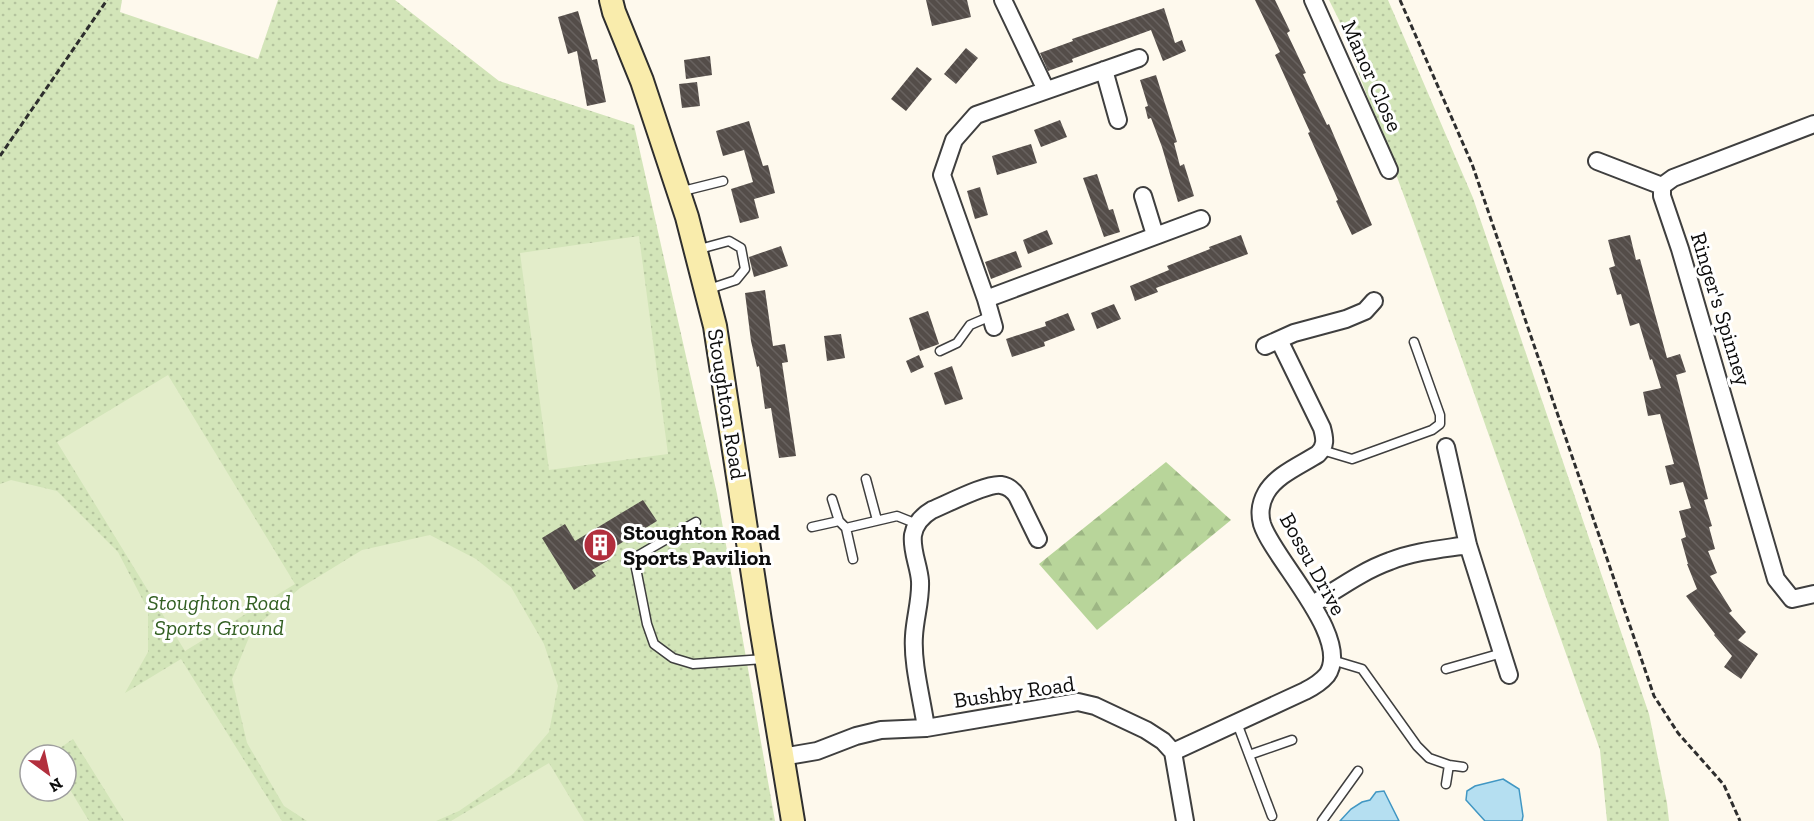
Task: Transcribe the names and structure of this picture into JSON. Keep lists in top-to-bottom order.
{
  "streets": {
    "main road": ["Stoughton Road"],
    "street": [
      "Manor Close",
      "Ringer's Spinney",
      "Bossu Drive",
      "Bushby Road"
    ]
  },
  "crossings": [
    ["Stoughton Road", "Bushby Road"]
  ],
  "parks": ["Stoughton Road Sports Ground"],
  "places": {
    "building": ["Stoughton Road Sports Pavilion"]
  },
  "north": "bottom right"
}
